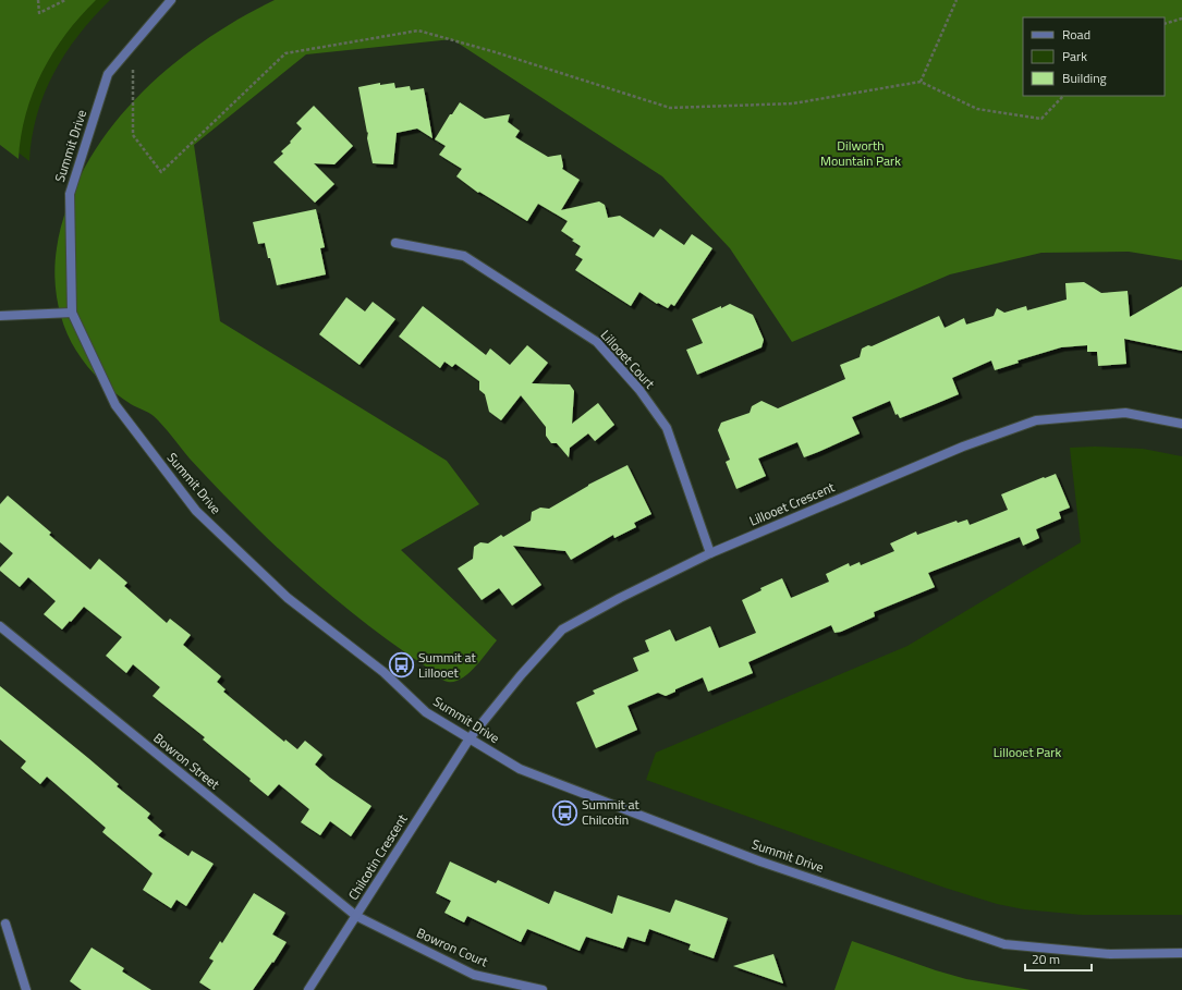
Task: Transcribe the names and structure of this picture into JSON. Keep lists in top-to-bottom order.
{
  "streets": {
    "street": [
      "Summit Drive",
      "Lillooet Court",
      "Lillooet Crescent",
      "Bowron Street",
      "Chilcotin Crescent",
      "Bowron Court"
    ]
  },
  "crossings": [
    ["Summit Drive", "Lillooet Crescent"],
    ["Summit Drive", "Chilcotin Crescent"],
    ["Lillooet Court", "Lillooet Crescent"],
    ["Lillooet Crescent", "Chilcotin Crescent"],
    ["Bowron Street", "Chilcotin Crescent"],
    ["Bowron Street", "Bowron Court"],
    ["Chilcotin Crescent", "Bowron Court"]
  ],
  "parks": ["Dilworth Mountain Park", "Lillooet Park"],
  "places": {
    "bus stop": ["Summit at Lillooet", "Summit at Chilcotin"]
  },
  "legend": ["Road", "Park", "Building"],
  "scale_bar": "20 m"
}
